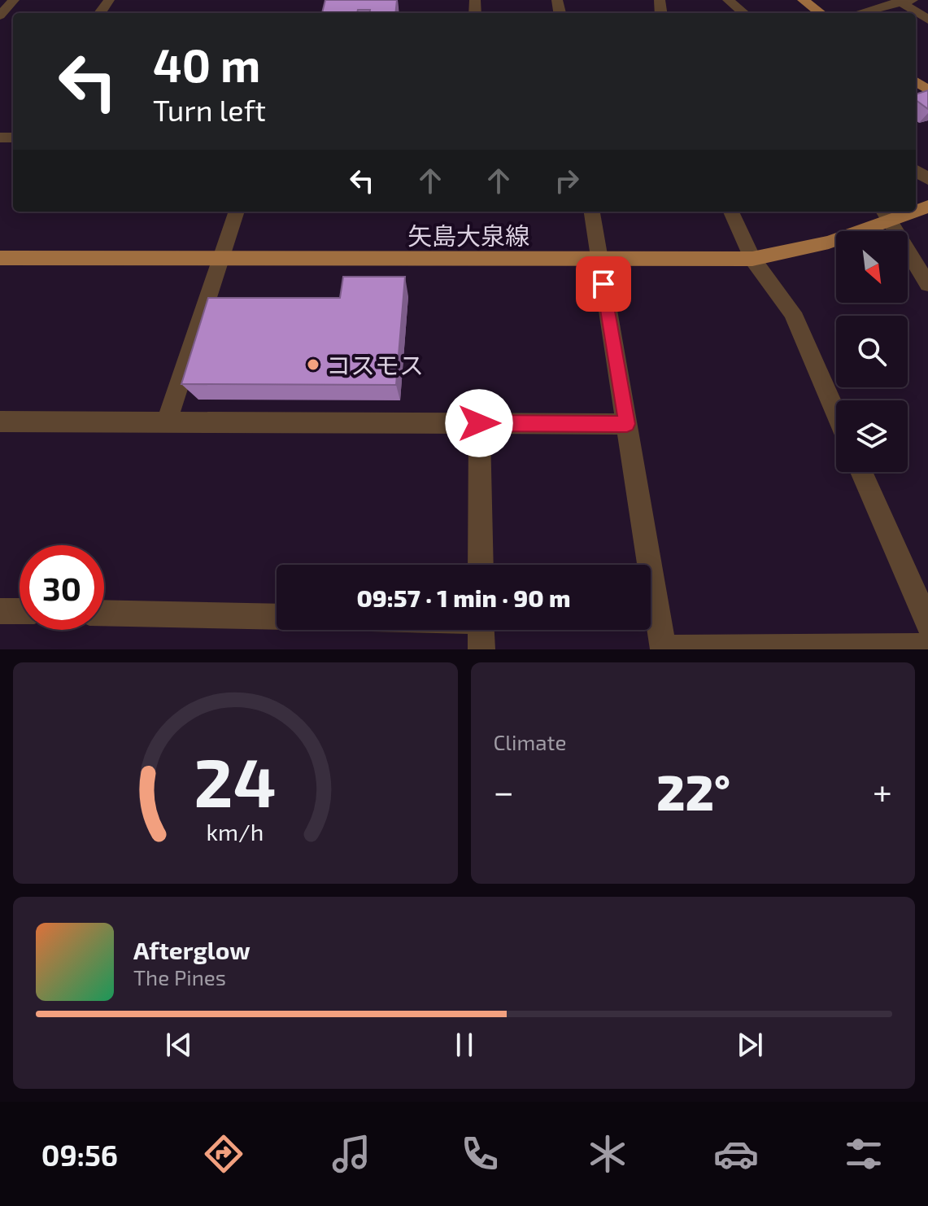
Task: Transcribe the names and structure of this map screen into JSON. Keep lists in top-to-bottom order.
{
  "streets": {
    "main road": ["矢島大泉線"]
  },
  "places": ["コスモス"],
  "north": "bottom right",
  "page": {
    "turn": ["40 m", "Turn left"],
    "limit": "30",
    "trip": "09:57 · 1 min · 90 m",
    "tile": "Climate",
    "heat": ["−", "22°", "+"],
    "song": ["Afterglow", "The Pines"],
    "tabs": "09:56",
    "gauge": ["24", "km/h"]
  }
}
